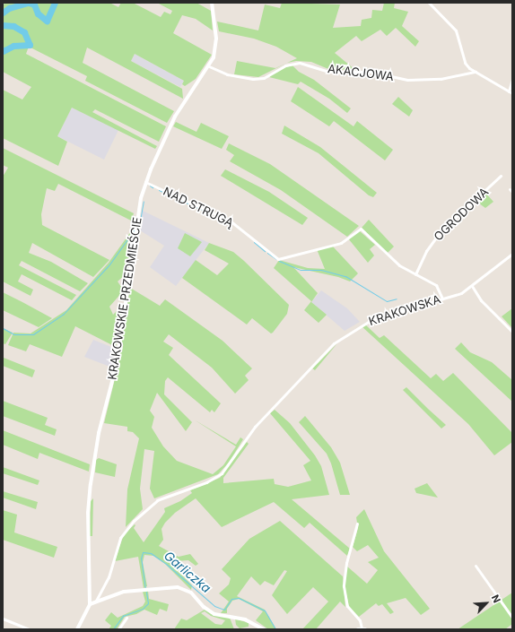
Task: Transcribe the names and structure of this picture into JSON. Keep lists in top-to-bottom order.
{
  "streets": {
    "main road": ["KRAKOWSKIE PRZEDMIEŚCIE"],
    "street": [
      "AKACJOWA",
      "NAD STRUGĄ",
      "OGRODOWA",
      "KRAKOWSKA"
    ]
  },
  "crossings": [
    ["AKACJOWA", "KRAKOWSKIE PRZEDMIEŚCIE"],
    ["NAD STRUGĄ", "OGRODOWA"],
    ["NAD STRUGĄ", "KRAKOWSKIE PRZEDMIEŚCIE"],
    ["NAD STRUGĄ", "KRAKOWSKA"]
  ],
  "water": ["Garliczka"],
  "north": "top right"
}
